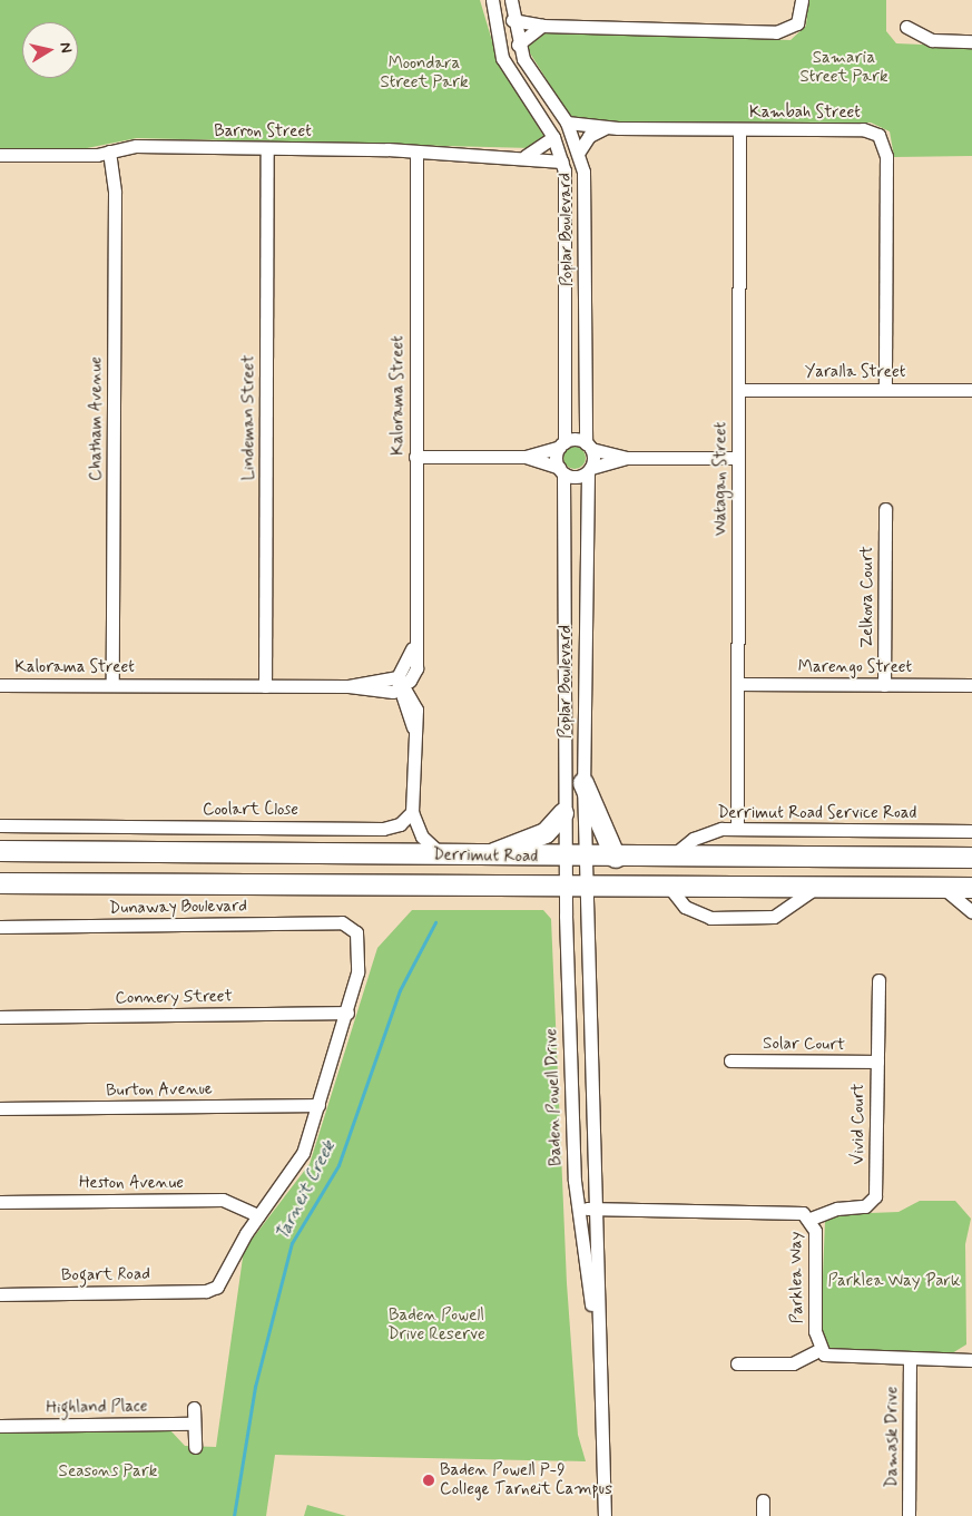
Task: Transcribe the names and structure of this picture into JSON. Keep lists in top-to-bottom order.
{
  "streets": {
    "highway": ["Derrimut Road"],
    "street": [
      "Kambah Street",
      "Barron Street",
      "Poplar Boulevard",
      "Yaralla Street",
      "Kalorama Street",
      "Lindeman Street",
      "Chatham Avenue",
      "Watagan Street",
      "Zelkova Court",
      "Marengo Street",
      "Coolart Close",
      "Derrimut Road Service Road",
      "Dunaway Boulevard",
      "Connery Street",
      "Solar Court",
      "Burton Avenue",
      "Baden Powell Drive",
      "Vivid Court",
      "Heston Avenue",
      "Bogart Road",
      "Parklea Way",
      "Highland Place",
      "Damask Drive"
    ]
  },
  "crossings": [
    ["Kambah Street", "Poplar Boulevard"],
    ["Kambah Street", "Yaralla Street"],
    ["Kambah Street", "Watagan Street"],
    ["Barron Street", "Poplar Boulevard"],
    ["Barron Street", "Kalorama Street"],
    ["Barron Street", "Lindeman Street"],
    ["Barron Street", "Chatham Avenue"],
    ["Poplar Boulevard", "Derrimut Road"],
    ["Poplar Boulevard", "Baden Powell Drive"],
    ["Yaralla Street", "Watagan Street"],
    ["Kalorama Street", "Lindeman Street"],
    ["Kalorama Street", "Chatham Avenue"],
    ["Watagan Street", "Marengo Street"],
    ["Watagan Street", "Derrimut Road Service Road"],
    ["Zelkova Court", "Marengo Street"],
    ["Derrimut Road Service Road", "Derrimut Road"],
    ["Derrimut Road", "Baden Powell Drive"],
    ["Dunaway Boulevard", "Connery Street"],
    ["Solar Court", "Vivid Court"],
    ["Baden Powell Drive", "Parklea Way"],
    ["Vivid Court", "Parklea Way"],
    ["Heston Avenue", "Bogart Road"]
  ],
  "water": ["Tarneit Creek"],
  "parks": [
    "Samaria Street Park",
    "Moondara Street Park",
    "Parklea Way Park",
    "Baden Powell Drive Reserve",
    "Seasons Park"
  ],
  "places": ["Baden Powell P-9 College Tarneit Campus"],
  "north": "right"
}
